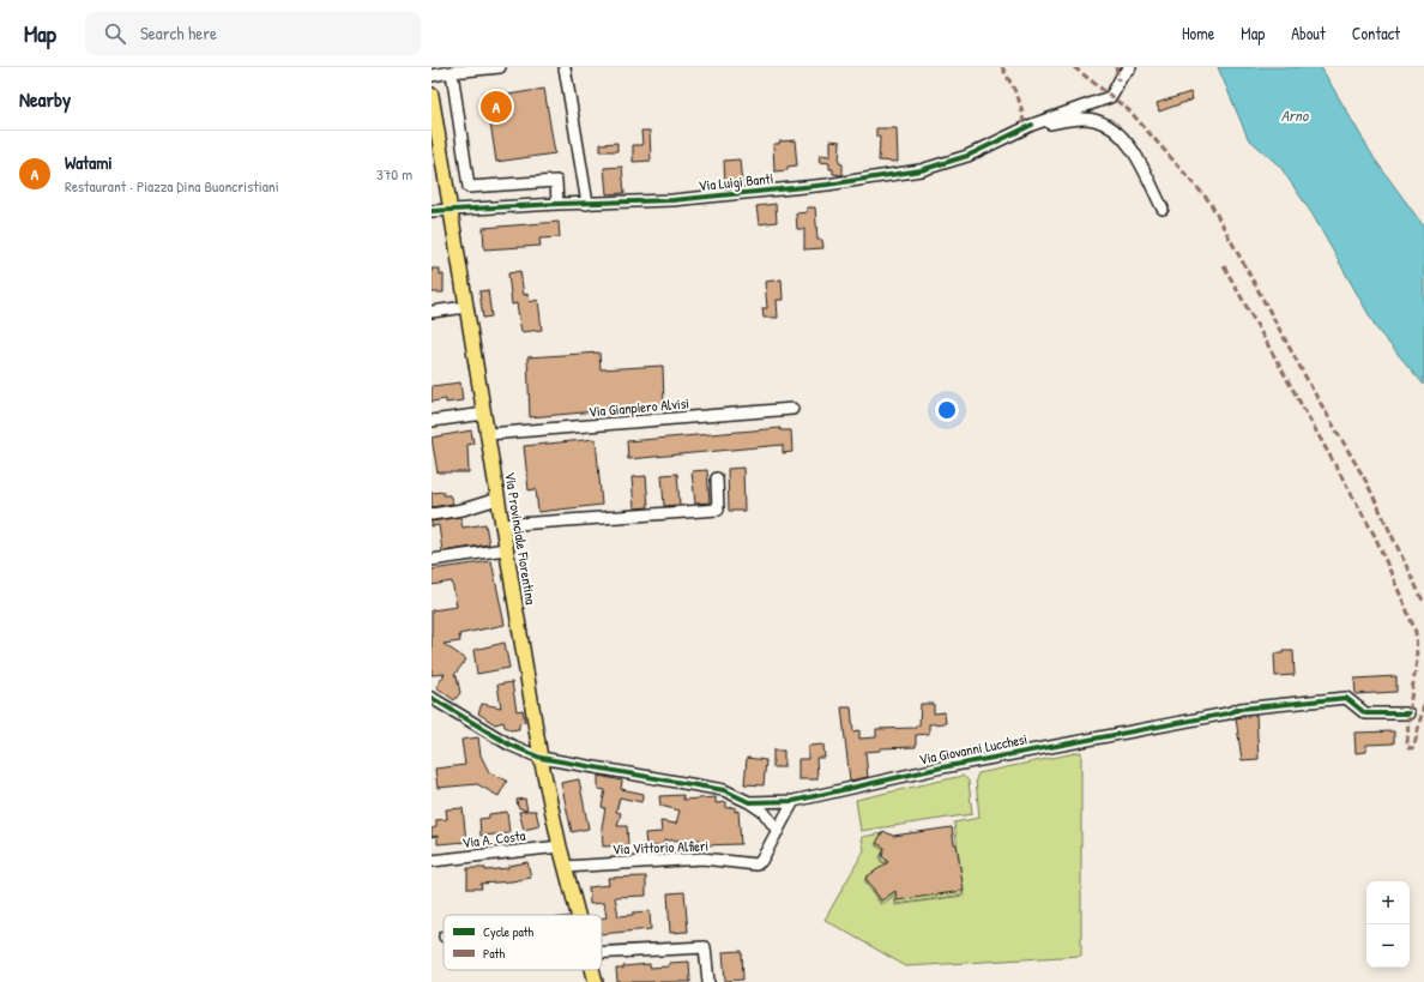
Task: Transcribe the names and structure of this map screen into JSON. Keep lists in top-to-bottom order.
{
  "streets": {
    "main road": ["Via Provinciale Fiorentina"],
    "street": [
      "Via Luigi Banti",
      "Via Gianpiero Alvisi",
      "Via Giovanni Lucchesi",
      "Via A. Costa",
      "Via Vittorio Alfieri"
    ]
  },
  "crossings": [
    ["Via Luigi Banti", "Via Provinciale Fiorentina"],
    ["Via Gianpiero Alvisi", "Via Provinciale Fiorentina"],
    ["Via Provinciale Fiorentina", "Via Giovanni Lucchesi"],
    ["Via Provinciale Fiorentina", "Via A. Costa"],
    ["Via Provinciale Fiorentina", "Via Vittorio Alfieri"]
  ],
  "water": ["Arno"],
  "legend": ["Cycle path", "Path"],
  "page": {
    "header": "Map",
    "search": "Search here",
    "nav": [
      "Home",
      "Map",
      "About",
      "Contact"
    ],
    "heading": "Nearby",
    "pins": "A",
    "list": [
      {
        "mark": "A",
        "name": "Watami",
        "note": "Restaurant · Piazza Dina Buoncristiani",
        "value": "370 m"
      }
    ],
    "map_buttons": ["+", "−"]
  }
}
